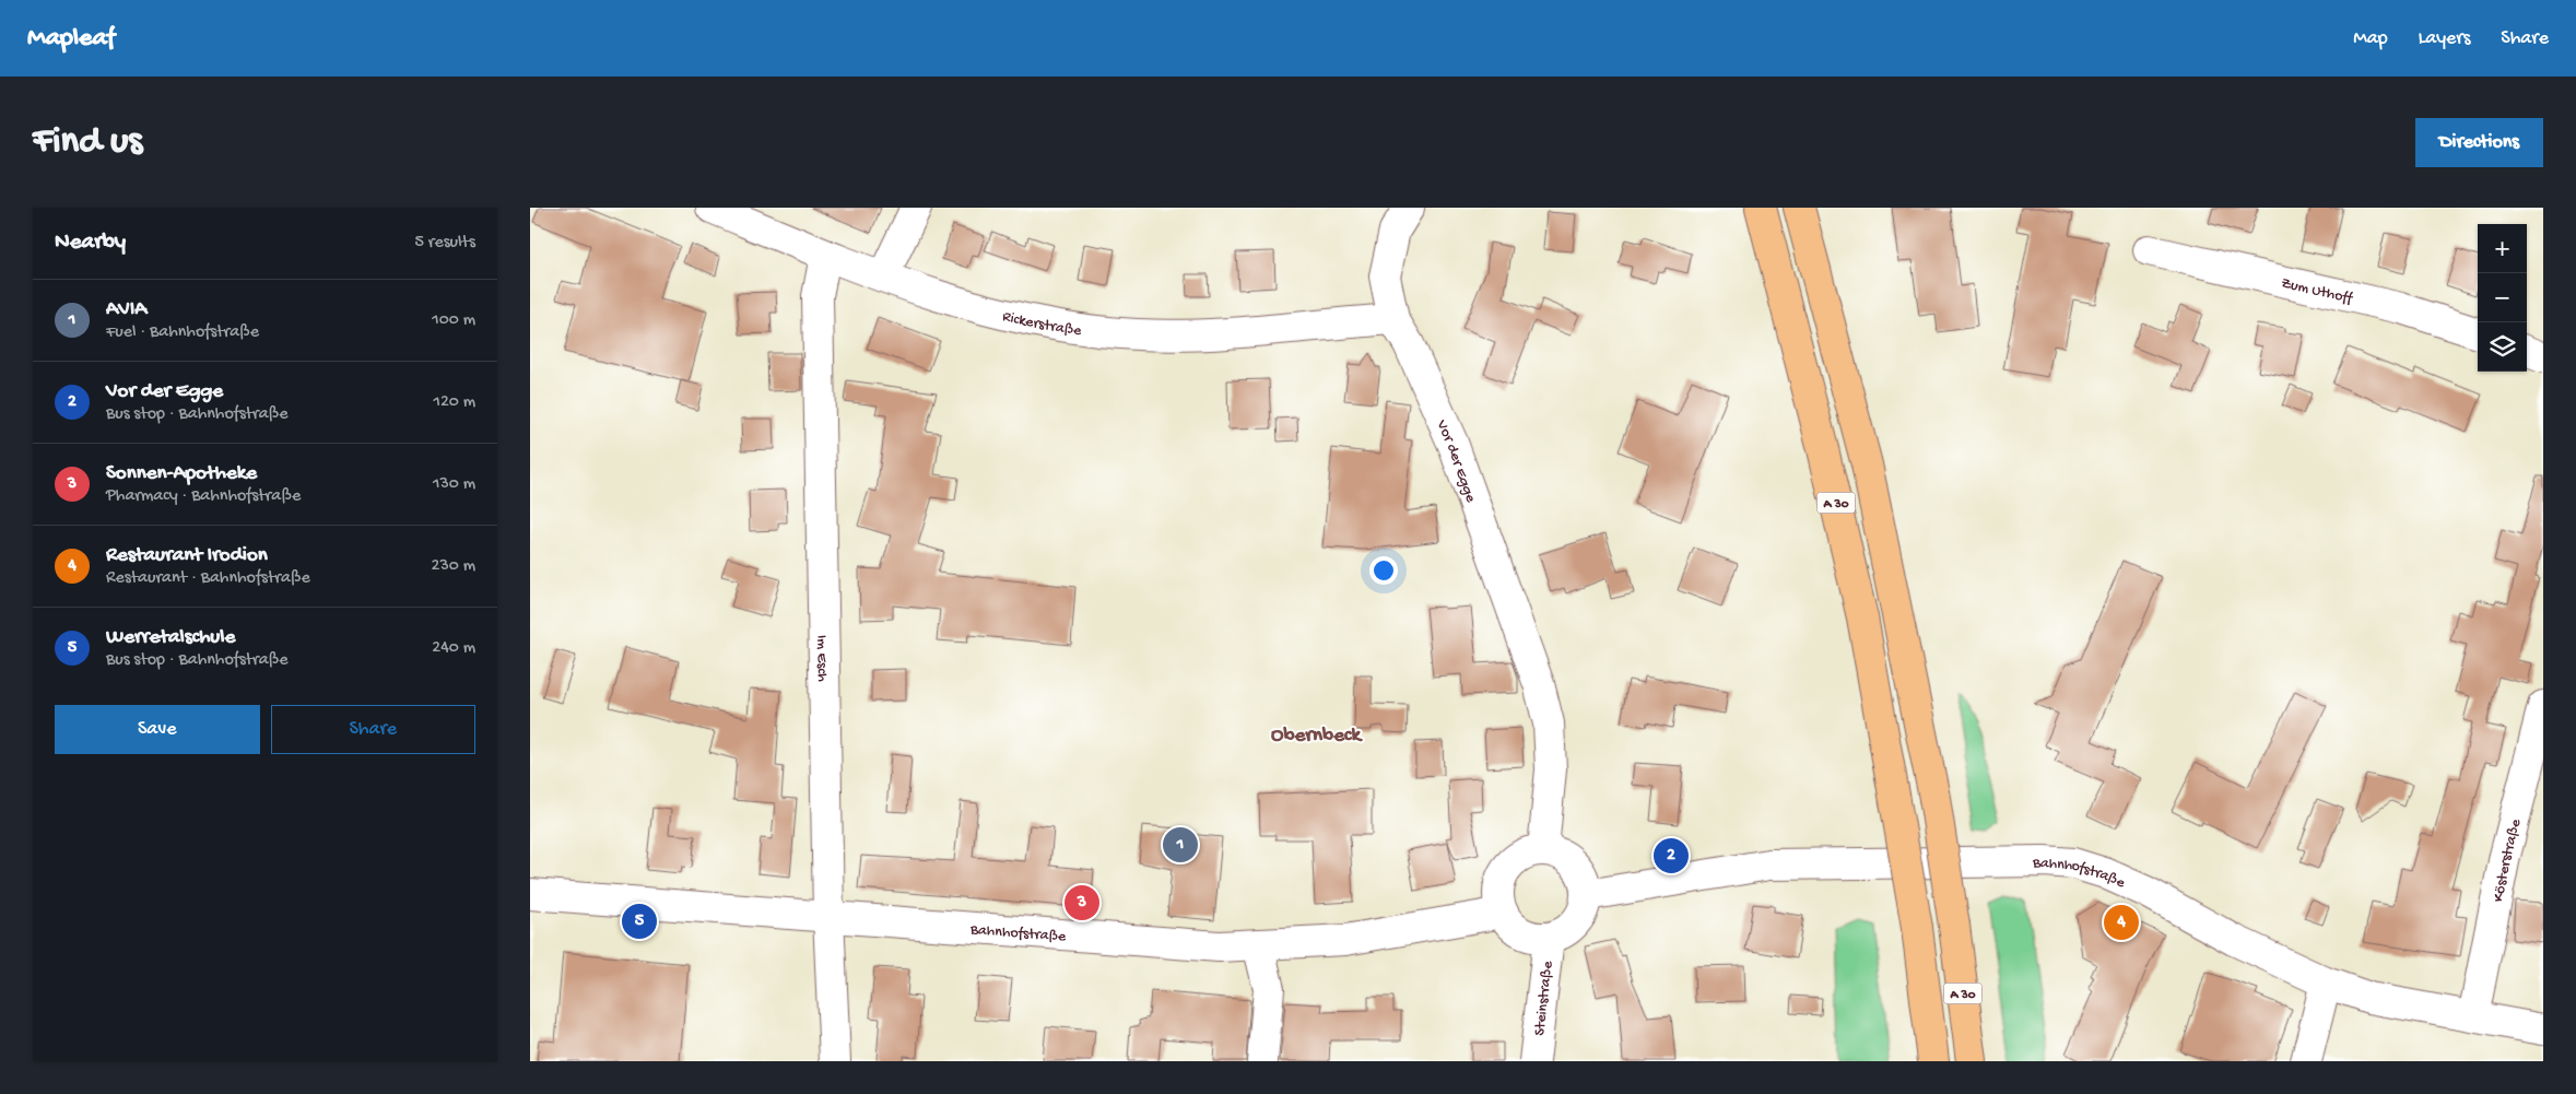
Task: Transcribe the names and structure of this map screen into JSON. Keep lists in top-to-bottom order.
{
  "streets": {
    "highway": ["A 30"],
    "street": [
      "Zum Uthoff",
      "Rickerstraße",
      "Vor der Egge",
      "Im Esch",
      "Kösterstraße",
      "Bahnhofstraße",
      "Steinstraße"
    ]
  },
  "crossings": [
    ["Rickerstraße", "Vor der Egge"],
    ["Rickerstraße", "Im Esch"],
    ["Vor der Egge", "Bahnhofstraße"],
    ["Vor der Egge", "Steinstraße"],
    ["Im Esch", "Bahnhofstraße"],
    ["Kösterstraße", "Bahnhofstraße"],
    ["Bahnhofstraße", "Steinstraße"]
  ],
  "districts": ["Obernbeck"],
  "page": {
    "header": "Mapleaf",
    "nav": ["Map", "Layers", "Share"],
    "buttons": [
      "Directions",
      ["Save", "Share"]
    ],
    "title": "Find us",
    "heading": ["Nearby", "5 results"],
    "map_buttons": ["+", "−"],
    "list": [
      {
        "mark": "1",
        "name": "AVIA",
        "note": "Fuel · Bahnhofstraße",
        "value": "100 m"
      },
      {
        "mark": "2",
        "name": "Vor der Egge",
        "note": "Bus stop · Bahnhofstraße",
        "value": "120 m"
      },
      {
        "mark": "3",
        "name": "Sonnen-Apotheke",
        "note": "Pharmacy · Bahnhofstraße",
        "value": "130 m"
      },
      {
        "mark": "4",
        "name": "Restaurant Irodion",
        "note": "Restaurant · Bahnhofstraße",
        "value": "230 m"
      },
      {
        "mark": "5",
        "name": "Werretalschule",
        "note": "Bus stop · Bahnhofstraße",
        "value": "240 m"
      }
    ],
    "pins": [
      "1",
      "2",
      "3",
      "5",
      "4"
    ]
  }
}
